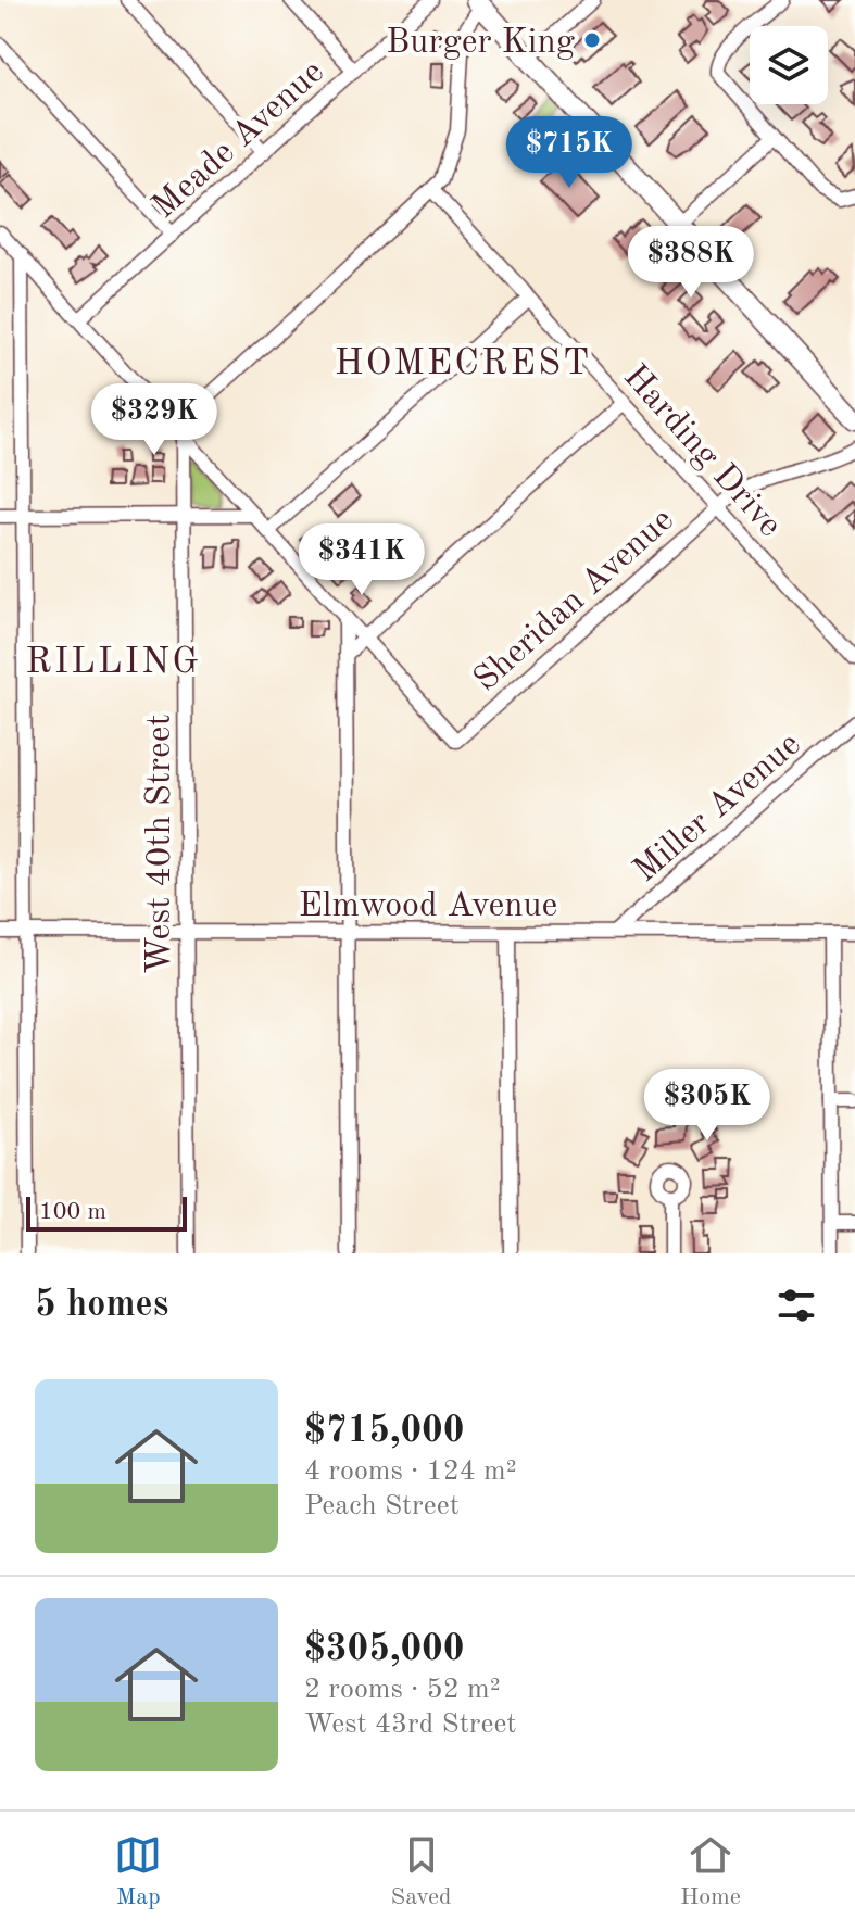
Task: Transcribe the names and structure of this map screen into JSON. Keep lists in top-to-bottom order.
{
  "streets": {
    "street": [
      "Meade Avenue",
      "Harding Drive",
      "Sheridan Avenue",
      "Miller Avenue",
      "West 40th Street",
      "Elmwood Avenue"
    ]
  },
  "crossings": [
    ["Harding Drive", "Sheridan Avenue"],
    ["Miller Avenue", "Elmwood Avenue"],
    ["West 40th Street", "Elmwood Avenue"]
  ],
  "districts": ["HOMECREST", "RILLING"],
  "places": ["Burger King"],
  "scale_bar": "100 m",
  "page": {
    "price": [
      "$715K",
      "$388K",
      "$329K",
      "$341K",
      "$305K"
    ],
    "scale": "100 m",
    "heading": "5 homes",
    "list": [
      {
        "name": "$715,000",
        "note": "4 rooms · 124 m² · Peach Street"
      },
      {
        "name": "$305,000",
        "note": "2 rooms · 52 m² · West 43rd Street"
      }
    ],
    "tabs": ["Map", "Saved", "Home"]
  }
}
